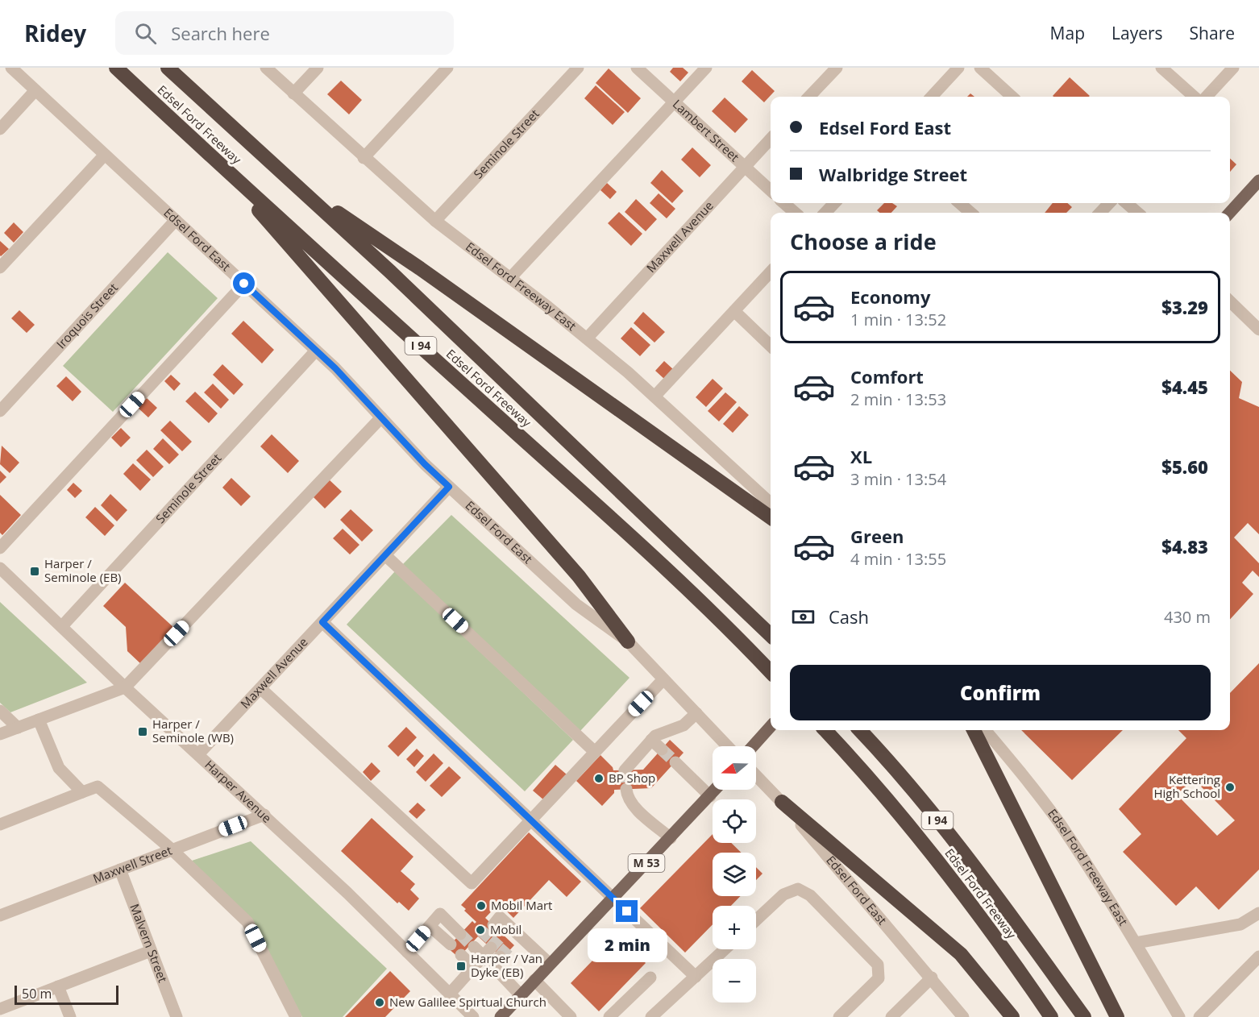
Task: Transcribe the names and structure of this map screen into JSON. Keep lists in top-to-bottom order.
{
  "streets": {
    "highway": ["Edsel Ford Freeway", "I 94"],
    "main road": ["M 53"],
    "street": [
      "Lambert Street",
      "Seminole Street",
      "Maxwell Avenue",
      "Edsel Ford East",
      "Edsel Ford Freeway East",
      "Iroquois Street",
      "Harper Avenue",
      "Maxwell Street",
      "Malvern Street"
    ]
  },
  "crossings": [
    ["Lambert Street", "Maxwell Avenue"],
    ["Seminole Street", "Edsel Ford East"],
    ["Seminole Street", "Edsel Ford Freeway East"],
    ["Seminole Street", "Harper Avenue"],
    ["Maxwell Avenue", "Edsel Ford East"],
    ["Maxwell Avenue", "Edsel Ford Freeway East"],
    ["Maxwell Avenue", "Harper Avenue"],
    ["Edsel Ford East", "Iroquois Street"],
    ["Harper Avenue", "Maxwell Street"],
    ["Maxwell Street", "Malvern Street"]
  ],
  "places": {
    "transit": ["Harper / Seminole (EB)", "Harper / Seminole (WB)", "Harper / Van Dyke (EB)"],
    "other": [
      "BP Shop",
      "Kettering High School",
      "Mobil Mart",
      "Mobil",
      "New Galilee Spirtual Church"
    ]
  },
  "scale_bar": "50 m",
  "north": "left",
  "page": {
    "header": "Ridey",
    "search": "Search here",
    "nav": ["Map", "Layers", "Share"],
    "banner": ["Edsel Ford East", "Walbridge Street"],
    "heading": "Choose a ride",
    "list": [
      {
        "name": "Economy",
        "note": "1 min · 13:52",
        "value": "$3.29"
      },
      {
        "name": "Comfort",
        "note": "2 min · 13:53",
        "value": "$4.45"
      },
      {
        "name": "XL",
        "note": "3 min · 13:54",
        "value": "$5.60"
      },
      {
        "name": "Green",
        "note": "4 min · 13:55",
        "value": "$4.83"
      }
    ],
    "pay": ["Cash", "430 m"],
    "buttons": "Confirm",
    "map_buttons": ["+", "−"],
    "bubble": "2 min",
    "scale": "50 m"
  }
}
